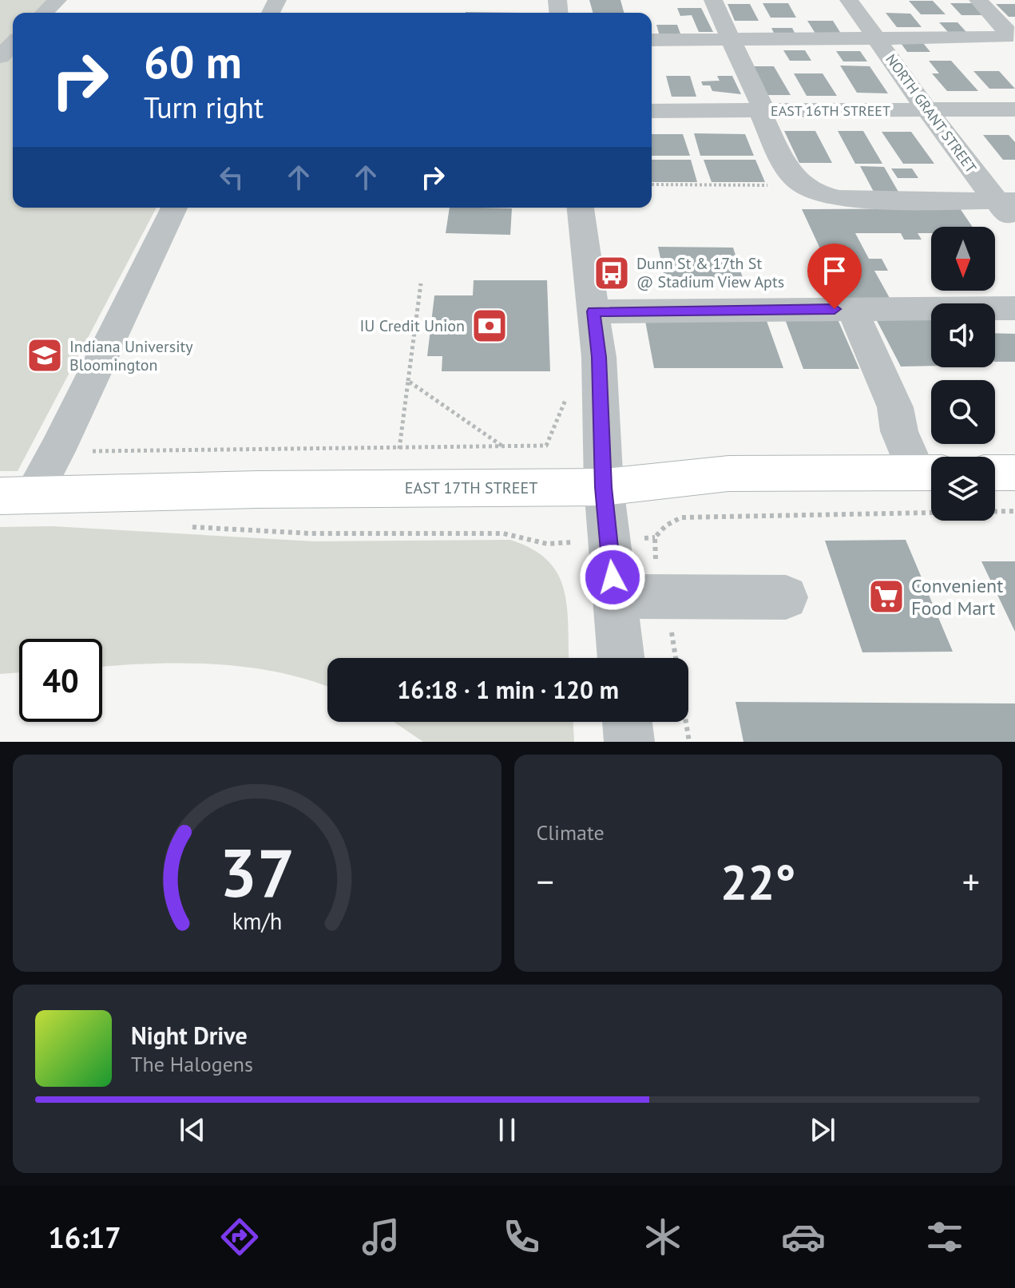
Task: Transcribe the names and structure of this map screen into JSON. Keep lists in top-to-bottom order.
{
  "streets": {
    "main road": ["EAST 17TH STREET"],
    "street": ["EAST 16TH STREET", "NORTH GRANT STREET"]
  },
  "crossings": [
    ["EAST 16TH STREET", "NORTH GRANT STREET"]
  ],
  "places": {
    "bus stop": ["Dunn St & 17th St @ Stadium View Apts"],
    "bank": ["IU Credit Union"],
    "school or university": ["Indiana University Bloomington"],
    "supermarket": ["Convenient Food Mart"]
  },
  "north": "bottom",
  "page": {
    "turn": ["60 m", "Turn right"],
    "limit": "40",
    "trip": "16:18 · 1 min · 120 m",
    "tile": "Climate",
    "heat": ["−", "22°", "+"],
    "song": ["Night Drive", "The Halogens"],
    "tabs": "16:17",
    "gauge": ["37", "km/h"]
  }
}
